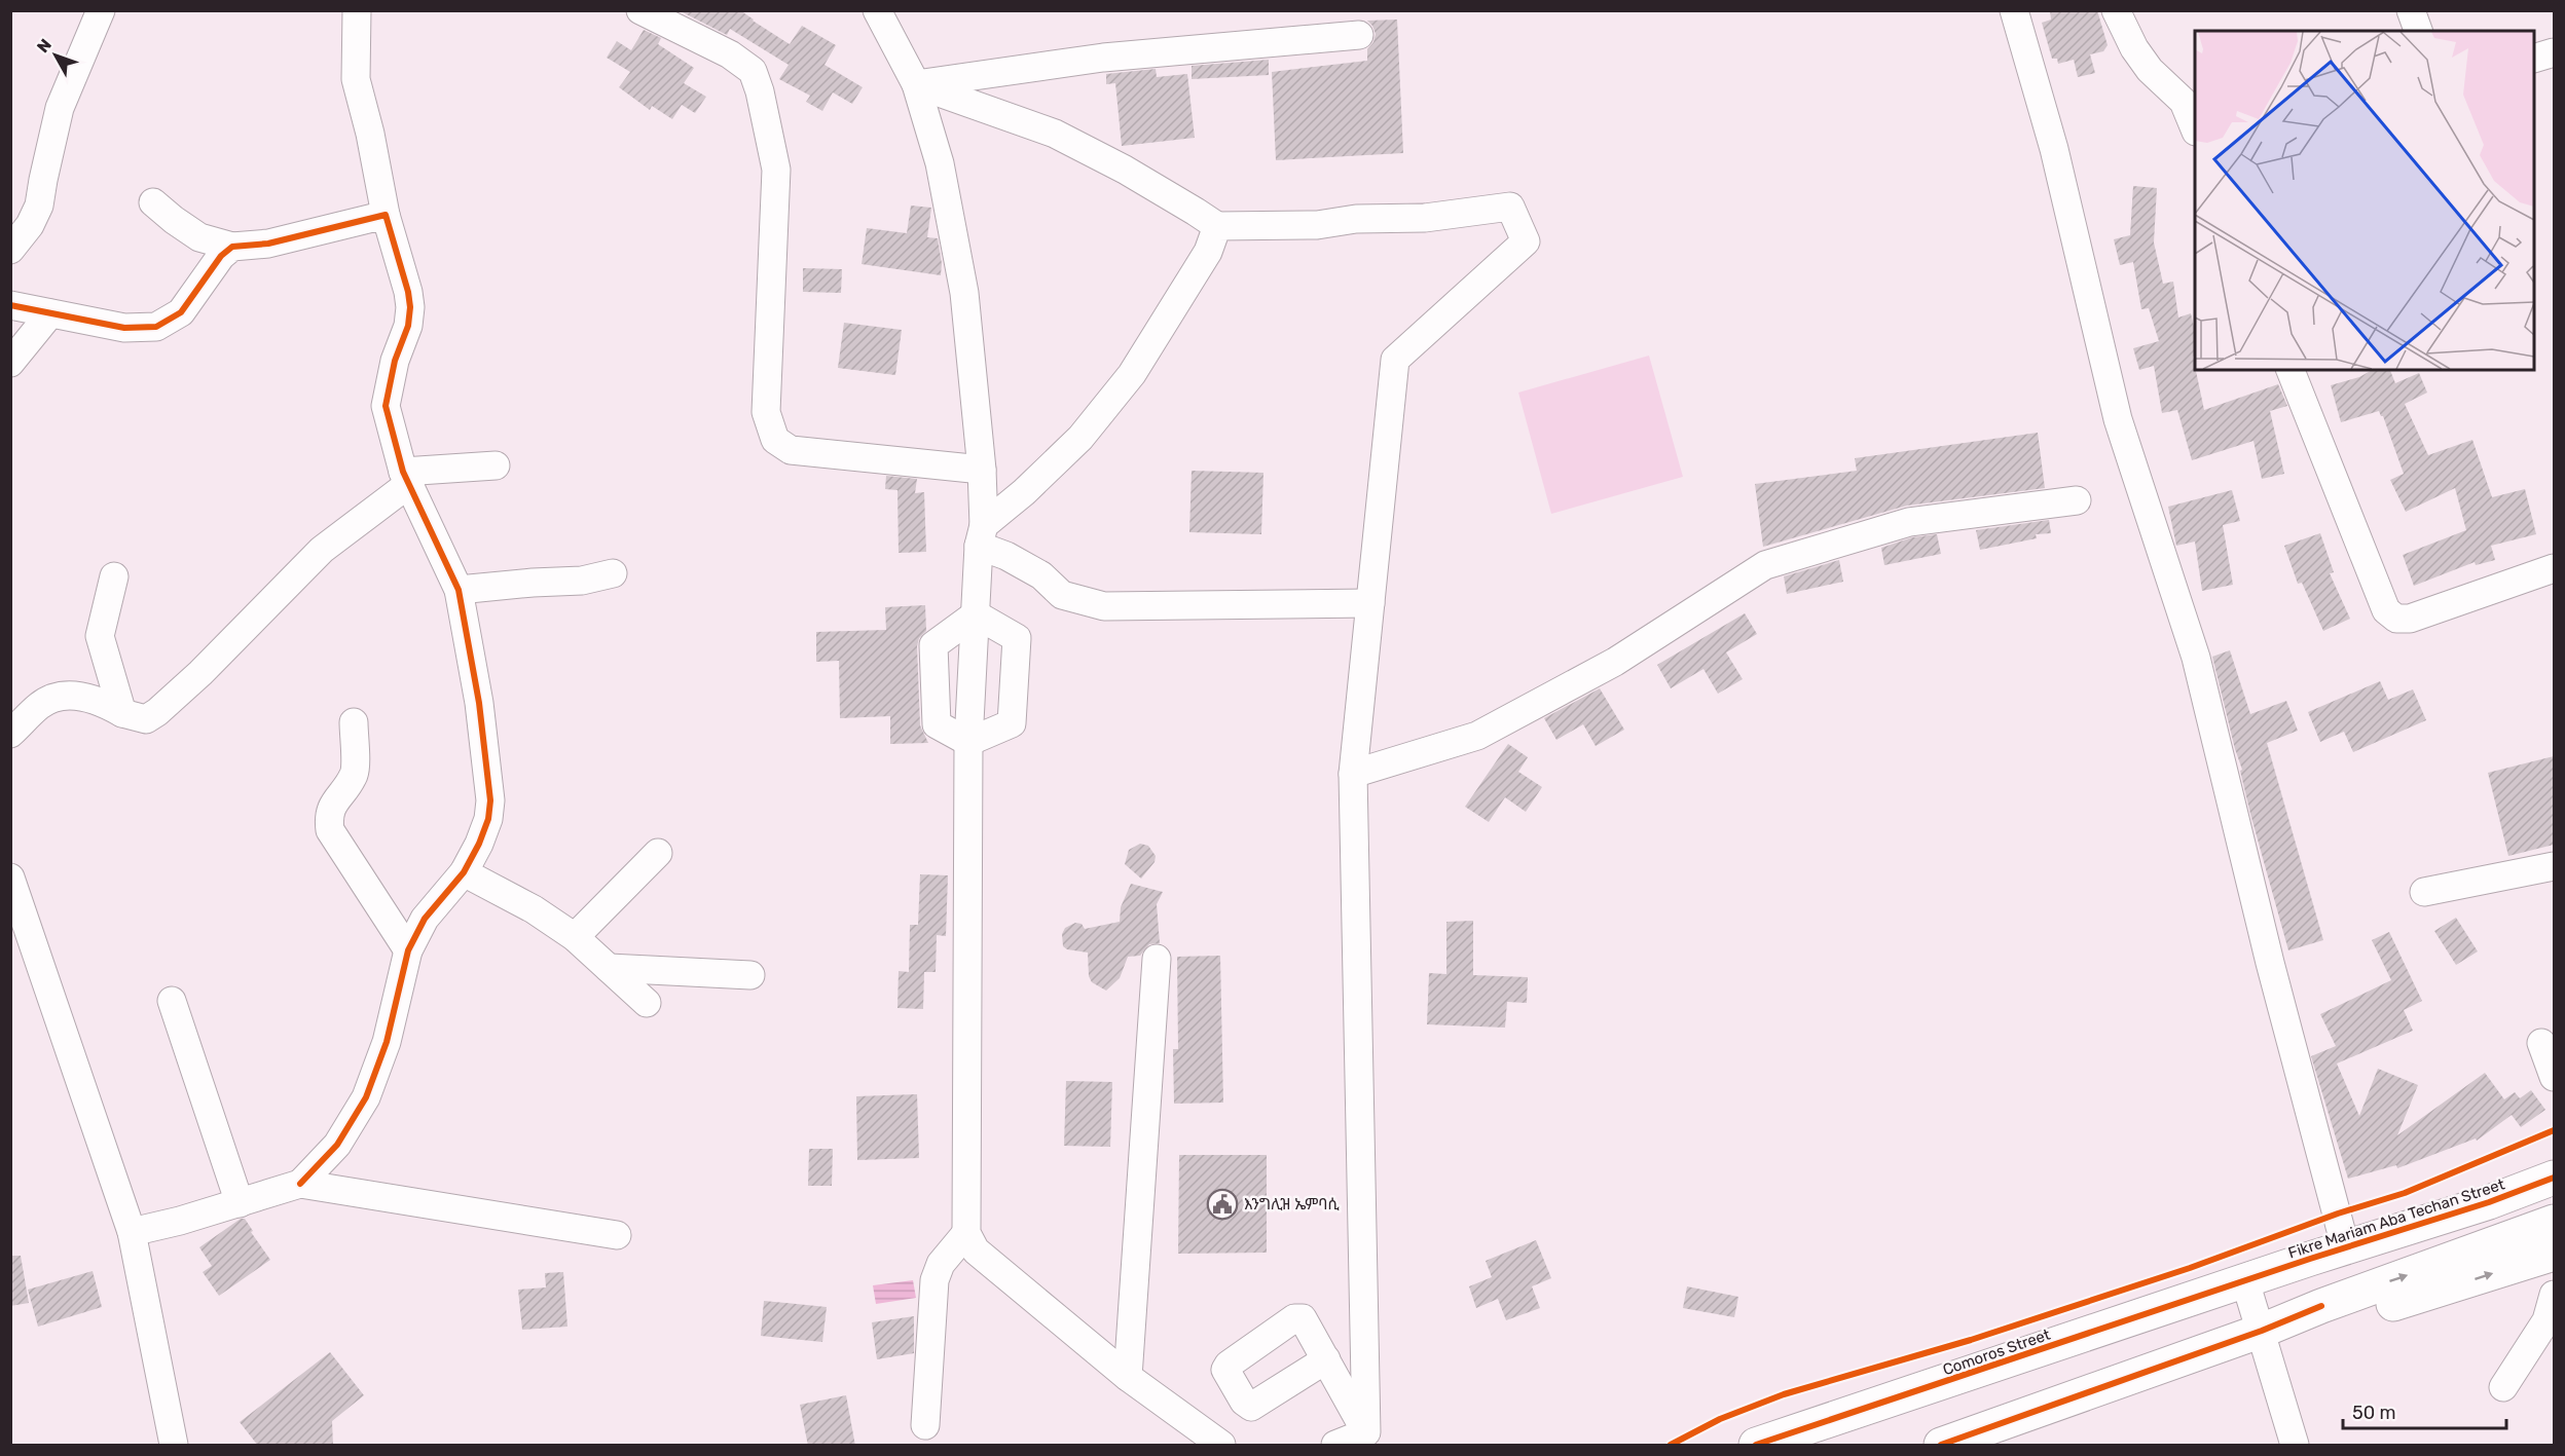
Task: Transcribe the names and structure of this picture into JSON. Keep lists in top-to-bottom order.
{
  "streets": {
    "main road": ["Fikre Mariam Aba Techan Street", "Comoros Street"]
  },
  "crossings": [
    ["Fikre Mariam Aba Techan Street", "Comoros Street"]
  ],
  "places": {
    "public building": ["እንግሊዝ ኤምባሲ"]
  },
  "scale_bar": "50 m",
  "north": "top left"
}
